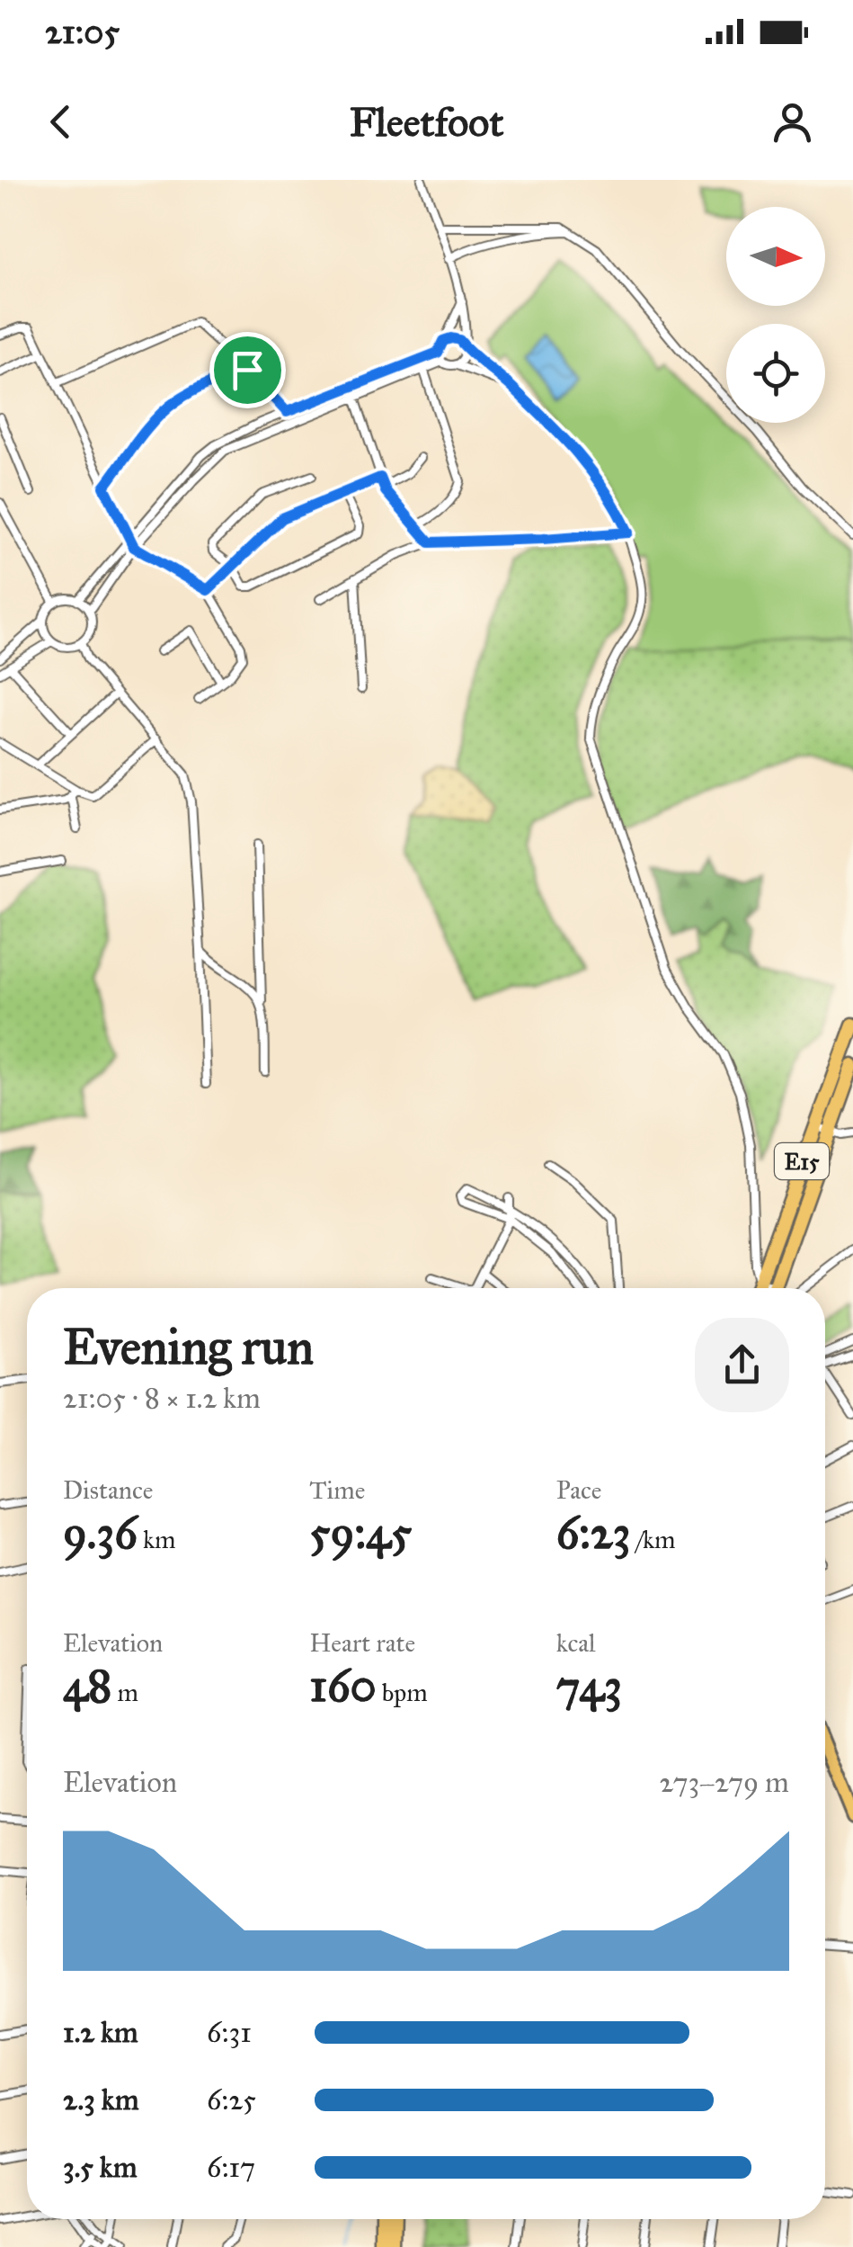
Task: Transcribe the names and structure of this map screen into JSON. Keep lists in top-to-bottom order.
{
  "streets": {
    "highway": ["E15"]
  },
  "north": "right",
  "page": {
    "status": "21:05",
    "header": "Fleetfoot",
    "heading": ["Evening run", "21:05 · 8 × 1.2 km"],
    "stats": [
      ["Distance", "9.36 km"],
      ["Time", "59:45"],
      ["Pace", "6:23 /km"],
      ["Elevation", "48 m"],
      ["Heart rate", "160 bpm"],
      ["kcal", "743"]
    ],
    "chart": ["Elevation", "273–279 m"],
    "list": [
      {
        "name": "1.2 km",
        "note": "6:31"
      },
      {
        "name": "2.3 km",
        "note": "6:25"
      },
      {
        "name": "3.5 km",
        "note": "6:17"
      }
    ]
  }
}
